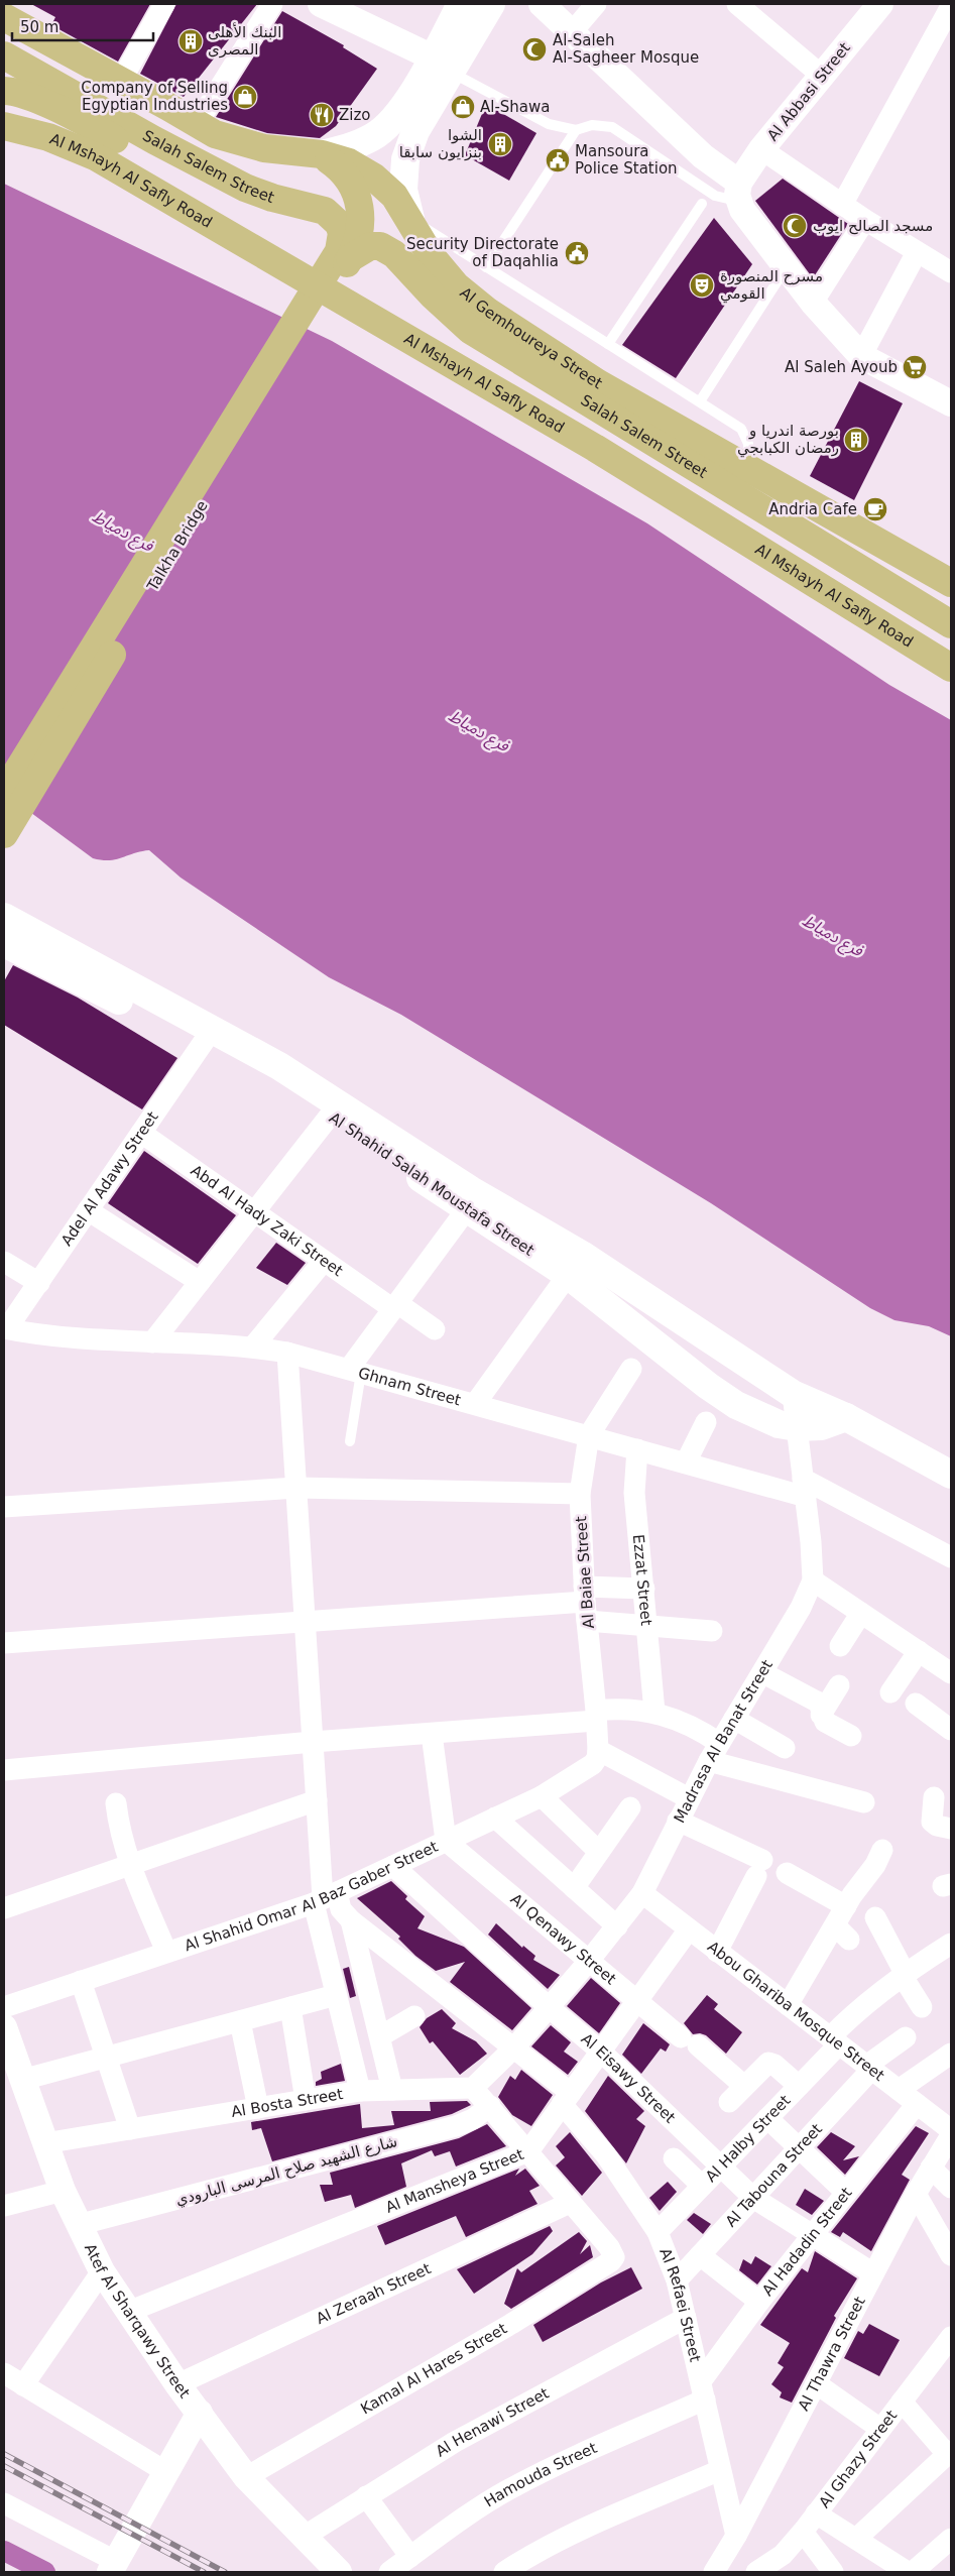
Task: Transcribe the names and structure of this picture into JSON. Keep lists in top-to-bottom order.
{
  "streets": {
    "main road": [
      "Salah Salem Street",
      "Al Mshayh Al Safly Road",
      "Al Gemhoureya Street",
      "Talkha Bridge",
      "Al Shahid Salah Moustafa Street"
    ],
    "street": [
      "Al Abbasi Street",
      "Adel Al Adawy Street",
      "Abd Al Hady Zaki Street",
      "Ghnam Street",
      "Al Baiae Street",
      "Ezzat Street",
      "Madrasa Al Banat Street",
      "Al Shahid Omar Al Baz Gaber Street",
      "Al Qenawy Street",
      "Abou Ghariba Mosque Street",
      "Al Eisawy Street",
      "Al Bosta Street",
      "Al Halby Street",
      "شارع الشهيد صلاح المرسى البارودي",
      "Al Tabouna Street",
      "Al Mansheya Street",
      "Al Hadadin Street",
      "Al Zeraah Street",
      "Al Refaei Street",
      "Atef Al Sharqawy Street",
      "Al Thawra Street",
      "Kamal Al Hares Street",
      "Al Henawi Street",
      "Al Ghazy Street",
      "Hamouda Street"
    ]
  },
  "crossings": [
    ["Salah Salem Street", "Talkha Bridge"],
    ["Adel Al Adawy Street", "Al Shahid Salah Moustafa Street"],
    ["Adel Al Adawy Street", "Abd Al Hady Zaki Street"],
    ["Adel Al Adawy Street", "Ghnam Street"],
    ["Al Shahid Salah Moustafa Street", "Madrasa Al Banat Street"],
    ["Ghnam Street", "Al Baiae Street"],
    ["Ghnam Street", "Ezzat Street"],
    ["Ghnam Street", "Madrasa Al Banat Street"],
    ["Al Baiae Street", "Al Shahid Omar Al Baz Gaber Street"],
    ["Madrasa Al Banat Street", "Al Qenawy Street"],
    ["Madrasa Al Banat Street", "Abou Ghariba Mosque Street"],
    ["Madrasa Al Banat Street", "Al Eisawy Street"],
    ["Madrasa Al Banat Street", "Al Refaei Street"],
    ["Al Shahid Omar Al Baz Gaber Street", "Al Qenawy Street"],
    ["Al Shahid Omar Al Baz Gaber Street", "Al Eisawy Street"],
    ["Al Qenawy Street", "Al Mansheya Street"],
    ["Abou Ghariba Mosque Street", "Al Halby Street"],
    ["Abou Ghariba Mosque Street", "Al Tabouna Street"],
    ["Abou Ghariba Mosque Street", "Al Mansheya Street"],
    ["Abou Ghariba Mosque Street", "Al Hadadin Street"],
    ["Al Eisawy Street", "Al Halby Street"],
    ["Al Eisawy Street", "Al Tabouna Street"],
    ["Al Eisawy Street", "Al Mansheya Street"],
    ["Al Eisawy Street", "Al Hadadin Street"],
    ["Al Eisawy Street", "Al Thawra Street"],
    ["Al Bosta Street", "Atef Al Sharqawy Street"],
    ["Al Halby Street", "Al Refaei Street"],
    ["شارع الشهيد صلاح المرسى البارودي", "Atef Al Sharqawy Street"],
    ["Al Tabouna Street", "Al Refaei Street"],
    ["Al Mansheya Street", "Al Refaei Street"],
    ["Al Mansheya Street", "Atef Al Sharqawy Street"],
    ["Al Hadadin Street", "Al Refaei Street"],
    ["Al Hadadin Street", "Hamouda Street"],
    ["Al Zeraah Street", "Atef Al Sharqawy Street"],
    ["Al Zeraah Street", "Kamal Al Hares Street"],
    ["Al Refaei Street", "Al Thawra Street"],
    ["Al Refaei Street", "Al Henawi Street"],
    ["Al Refaei Street", "Hamouda Street"],
    ["Atef Al Sharqawy Street", "Kamal Al Hares Street"],
    ["Atef Al Sharqawy Street", "Al Henawi Street"]
  ],
  "water": ["فرع دمياط"],
  "places": {
    "building": ["البنك الأهلى المصرى", "الشوا بنزايون سابقا", "بورصة اندريا و رمضان الكبابجي"],
    "mosque": ["Al-Saleh Al-Sagheer Mosque", "مسجد الصالح ايوب"],
    "shop": ["Company of Selling Egyptian Industries", "Al-Shawa"],
    "restaurant": ["Zizo"],
    "public building": ["Mansoura Police Station", "Security Directorate of Daqahlia"],
    "theatre": ["مسرح المنصورة القومي"],
    "supermarket": ["Al Saleh Ayoub"],
    "cafe": ["Andria Cafe"]
  },
  "scale_bar": "50 m"
}
